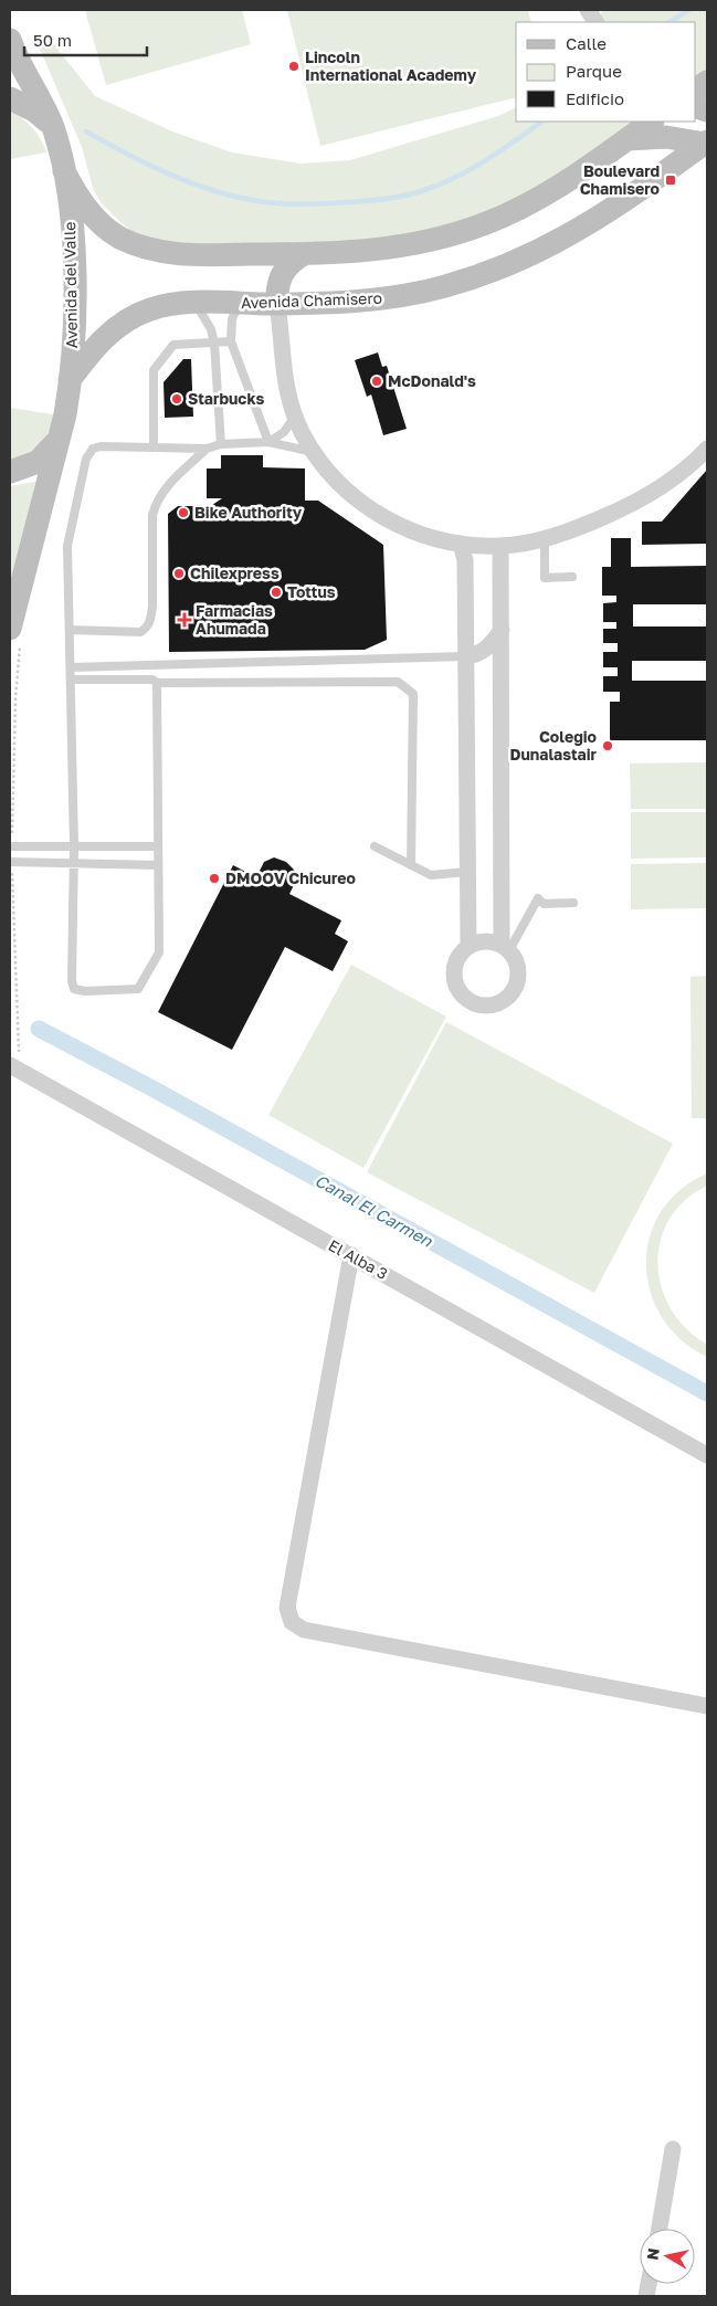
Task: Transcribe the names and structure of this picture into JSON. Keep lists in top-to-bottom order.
{
  "streets": {
    "street": ["Avenida del Valle", "Avenida Chamisero", "El Alba 3"]
  },
  "crossings": [
    ["Avenida del Valle", "Avenida Chamisero"]
  ],
  "water": ["Canal El Carmen"],
  "places": {
    "other": [
      "Lincoln International Academy",
      "McDonald's",
      "Starbucks",
      "Bike Authority",
      "Chilexpress",
      "Tottus",
      "Colegio Dunalastair",
      "DMOOV Chicureo"
    ],
    "transit": ["Boulevard Chamisero"],
    "health": ["Farmacias Ahumada"]
  },
  "legend": ["Calle", "Parque", "Edificio"],
  "scale_bar": "50 m",
  "north": "left"
}
